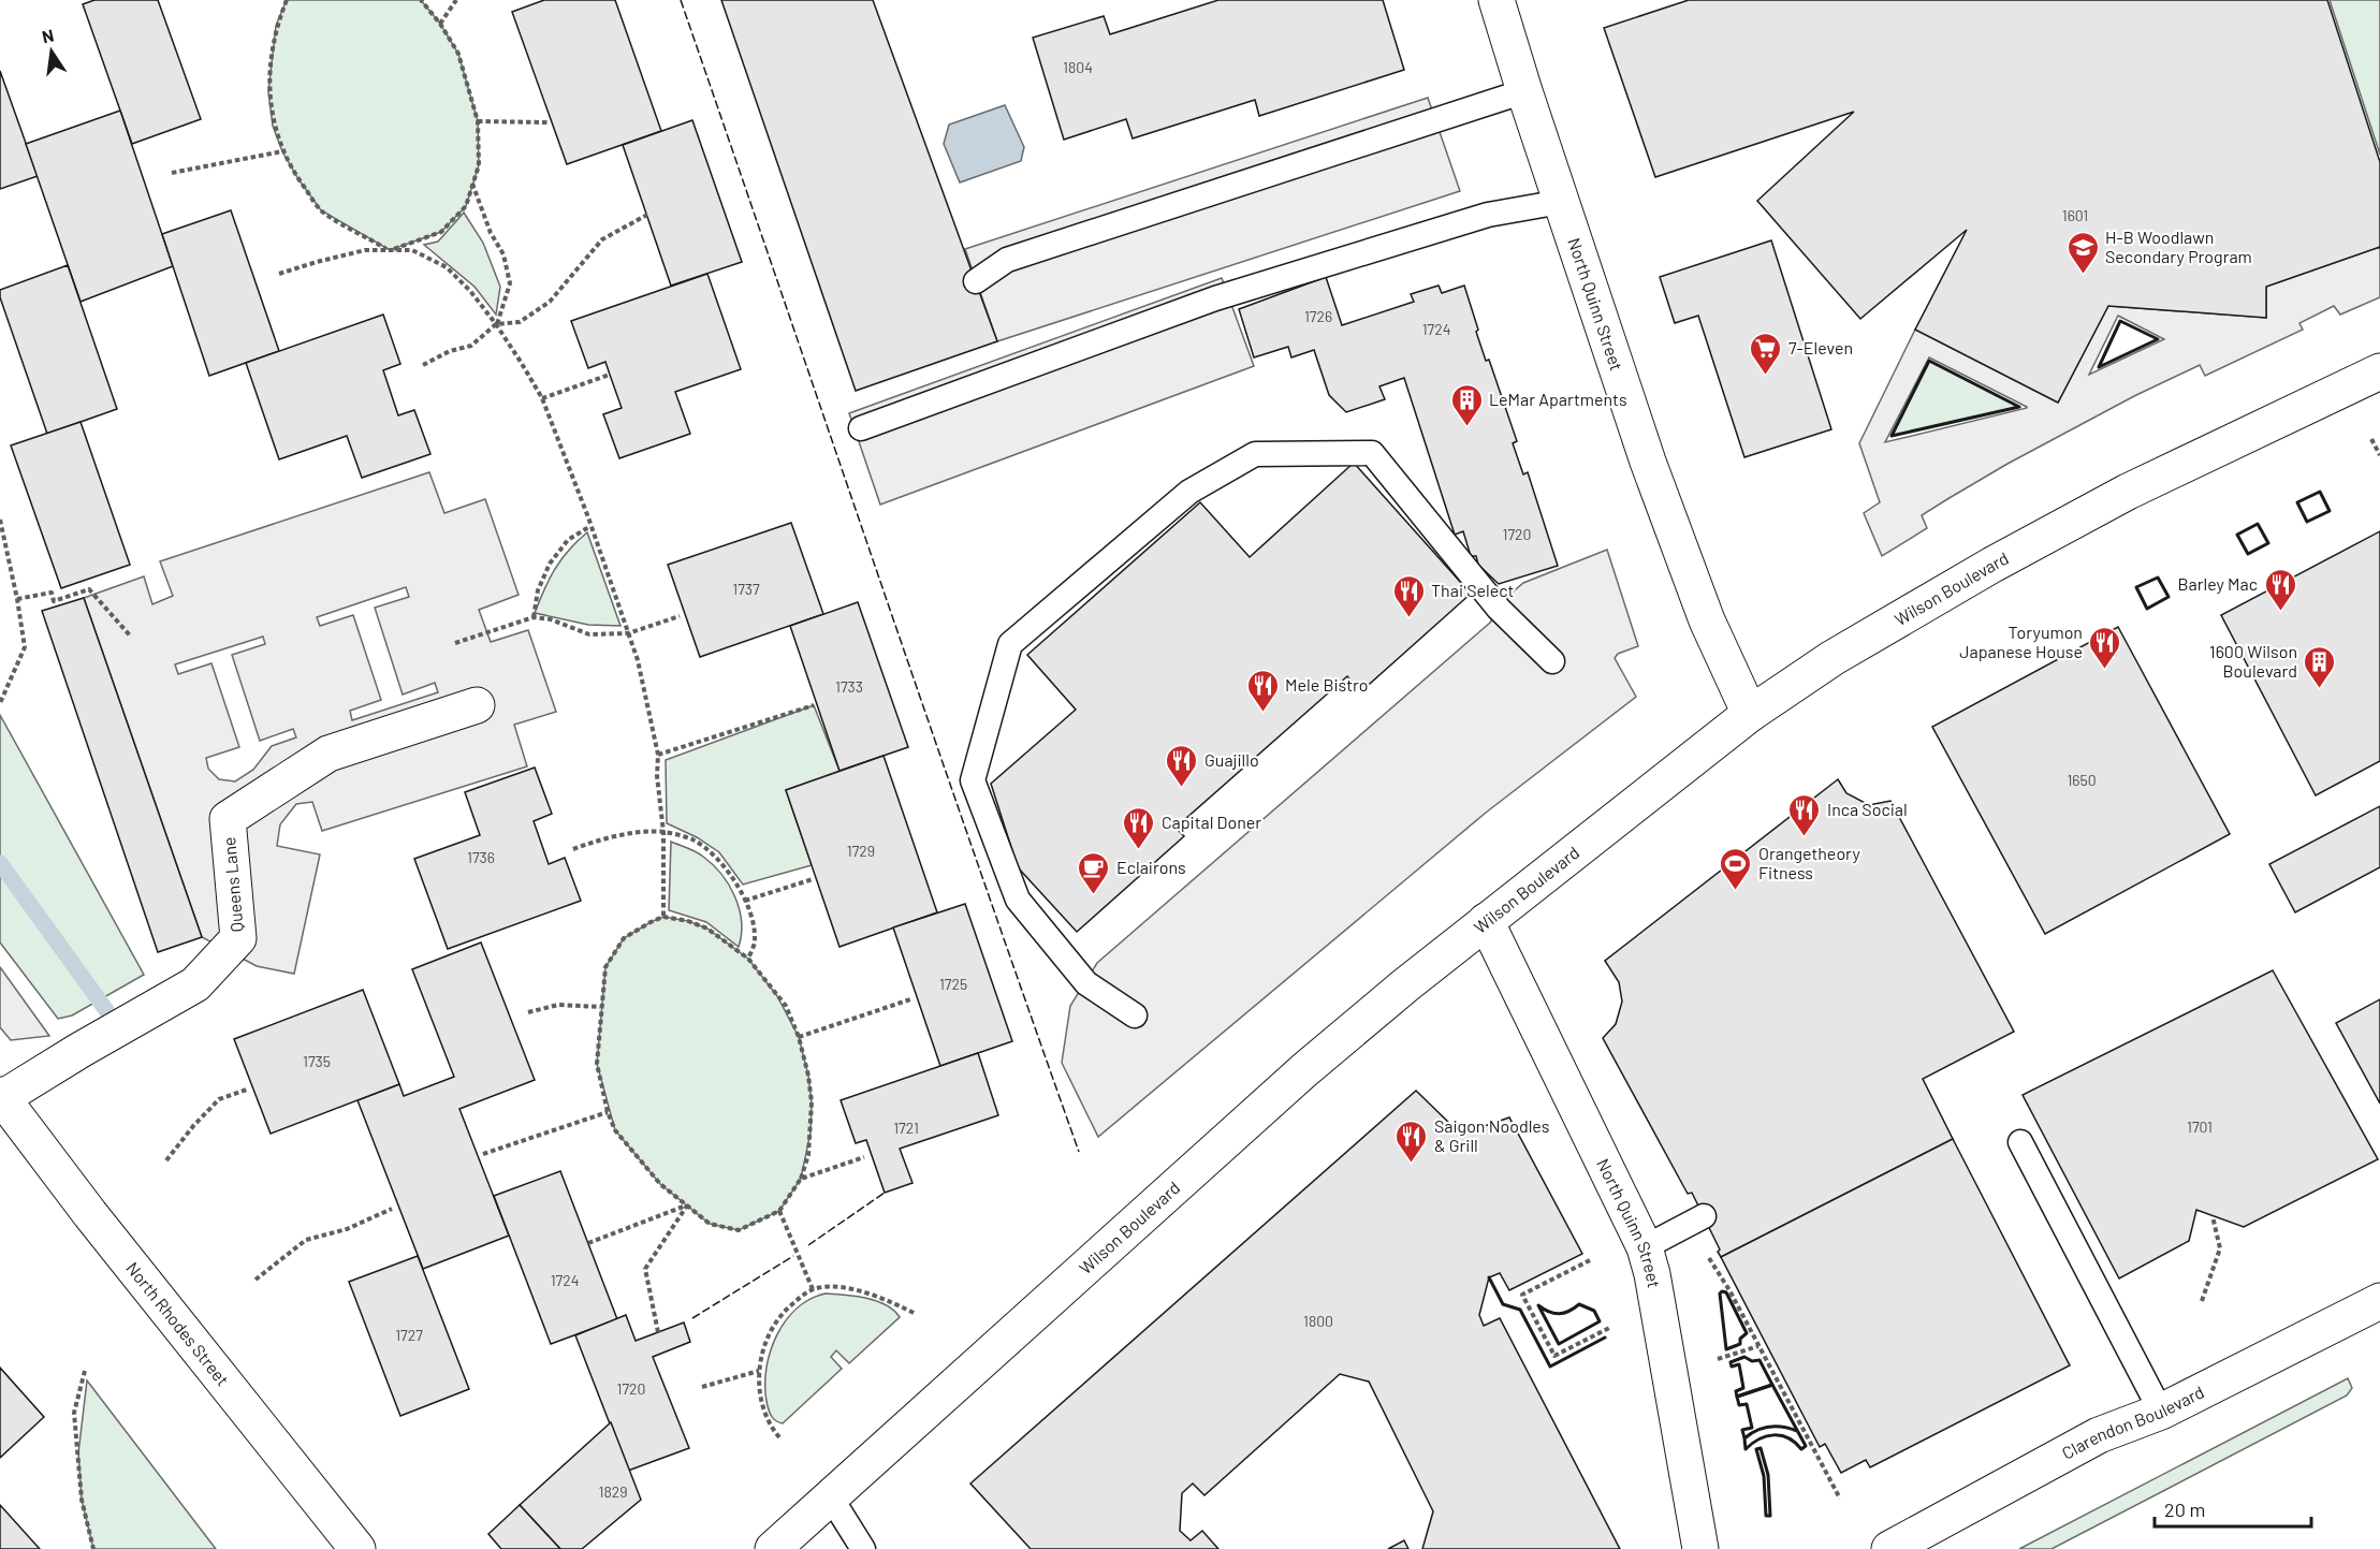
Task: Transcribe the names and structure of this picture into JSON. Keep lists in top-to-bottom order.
{
  "streets": {
    "street": [
      "North Quinn Street",
      "Wilson Boulevard",
      "Queens Lane",
      "North Rhodes Street",
      "Clarendon Boulevard"
    ]
  },
  "crossings": [
    ["North Quinn Street", "Wilson Boulevard"],
    ["Queens Lane", "North Rhodes Street"]
  ],
  "places": {
    "school or university": ["H-B Woodlawn Secondary Program"],
    "supermarket": ["7-Eleven"],
    "building": ["LeMar Apartments", "1600 Wilson Boulevard"],
    "restaurant": [
      "Barley Mac",
      "Thai Select",
      "Toryumon Japanese House",
      "Mele Bistro",
      "Guajillo",
      "Inca Social",
      "Capital Doner",
      "Saigon Noodles & Grill"
    ],
    "sports": ["Orangetheory Fitness"],
    "cafe": ["Eclairons"]
  },
  "house_numbers": [
    "1804",
    "1601",
    "1726",
    "1724",
    "1720",
    "1737",
    "1733",
    "1650",
    "1729",
    "1736",
    "1725",
    "1735",
    "1701",
    "1721",
    "1724",
    "1800",
    "1727",
    "1720",
    "1829"
  ],
  "scale_bar": "20 m",
  "north": "top"
}
